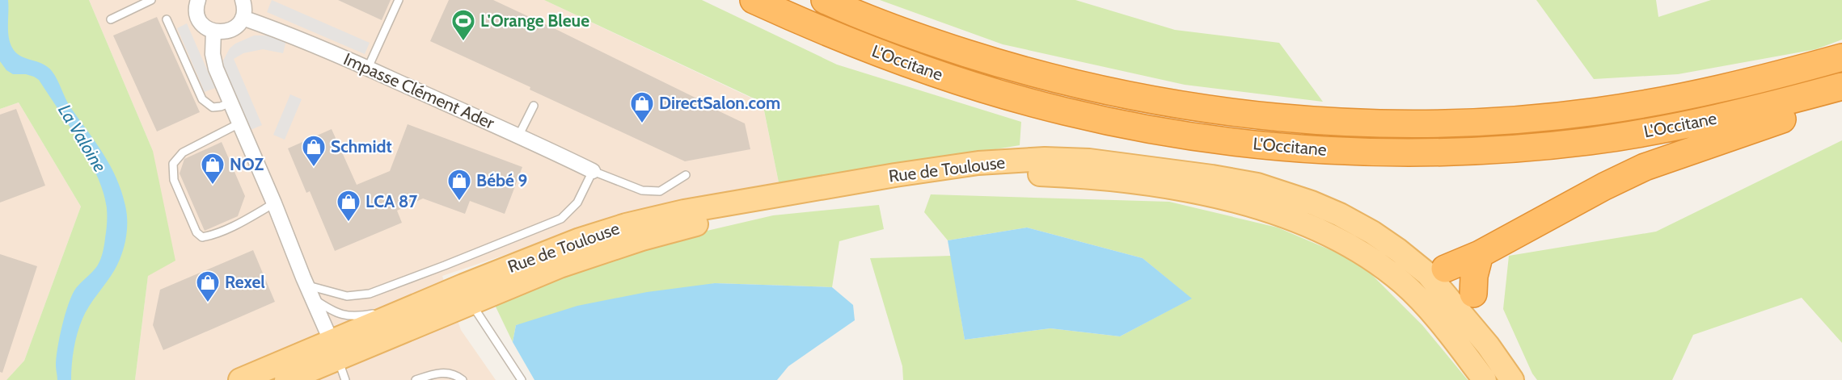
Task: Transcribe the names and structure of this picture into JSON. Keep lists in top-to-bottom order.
{
  "streets": {
    "highway": ["L'Occitane"],
    "main road": ["Rue de Toulouse"],
    "street": ["Impasse Clément Ader"]
  },
  "water": ["La Valoine"],
  "places": {
    "sports": ["L'Orange Bleue"],
    "shop": [
      "DirectSalon.com",
      "Schmidt",
      "NOZ",
      "Bébé 9",
      "LCA 87",
      "Rexel"
    ]
  }
}
